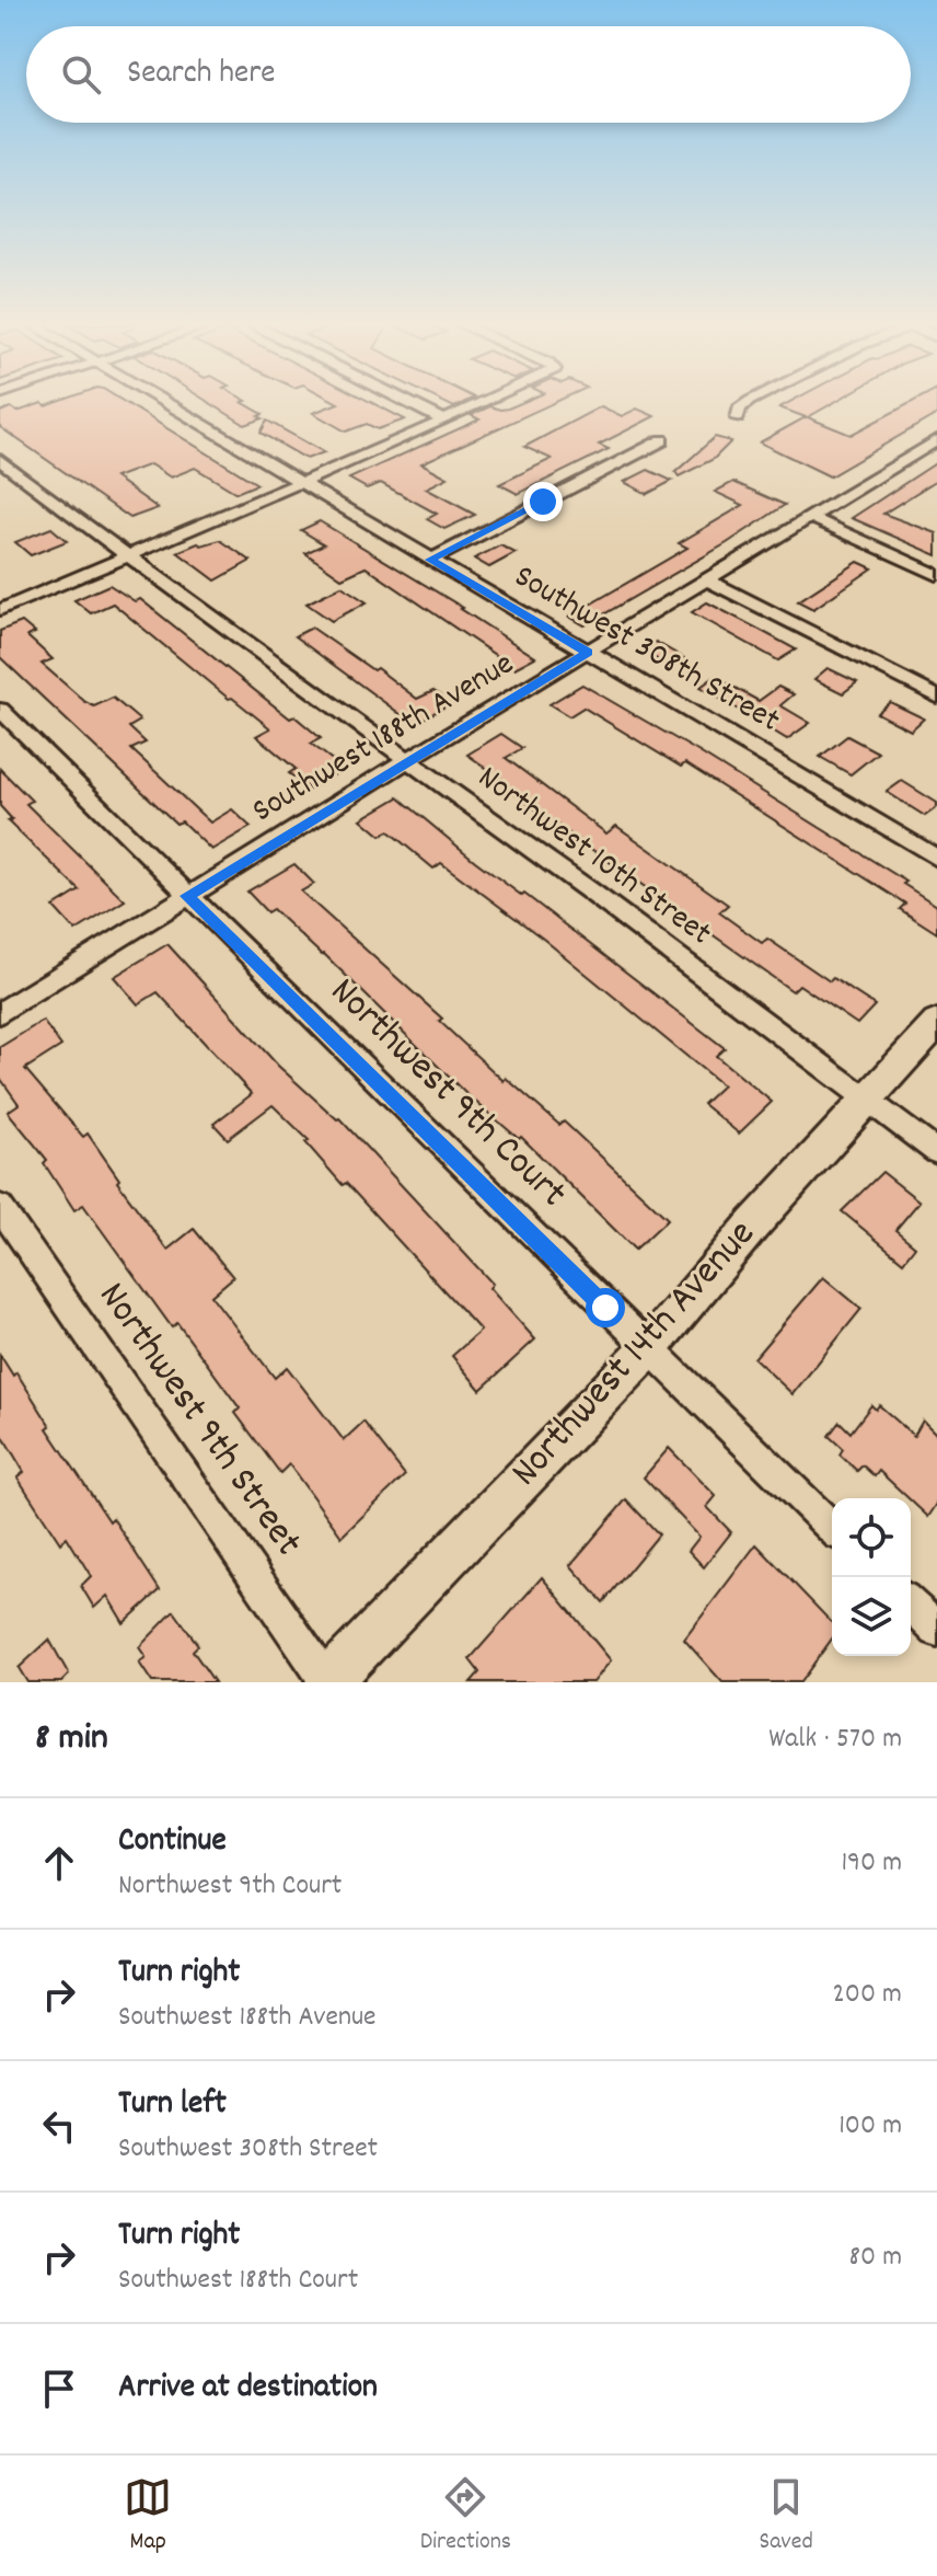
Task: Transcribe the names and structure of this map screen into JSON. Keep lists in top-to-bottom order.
{
  "streets": {
    "street": [
      "Southwest 308th Street",
      "Southwest 188th Avenue",
      "Northwest 10th Street",
      "Northwest 9th Court",
      "Northwest 14th Avenue",
      "Northwest 9th Street"
    ]
  },
  "crossings": [
    ["Southwest 308th Street", "Southwest 188th Avenue"],
    ["Southwest 188th Avenue", "Northwest 10th Street"],
    ["Southwest 188th Avenue", "Northwest 9th Court"],
    ["Northwest 10th Street", "Northwest 14th Avenue"],
    ["Northwest 9th Court", "Northwest 14th Avenue"],
    ["Northwest 14th Avenue", "Northwest 9th Street"]
  ],
  "page": {
    "search": "Search here",
    "heading": ["8 min", "Walk · 570 m"],
    "list": [
      ["Continue", "Northwest 9th Court", "190 m"],
      ["Turn right", "Southwest 188th Avenue", "200 m"],
      ["Turn left", "Southwest 308th Street", "100 m"],
      ["Turn right", "Southwest 188th Court", "80 m"],
      "Arrive at destination"
    ],
    "nav": ["Map", "Directions", "Saved"]
  }
}
